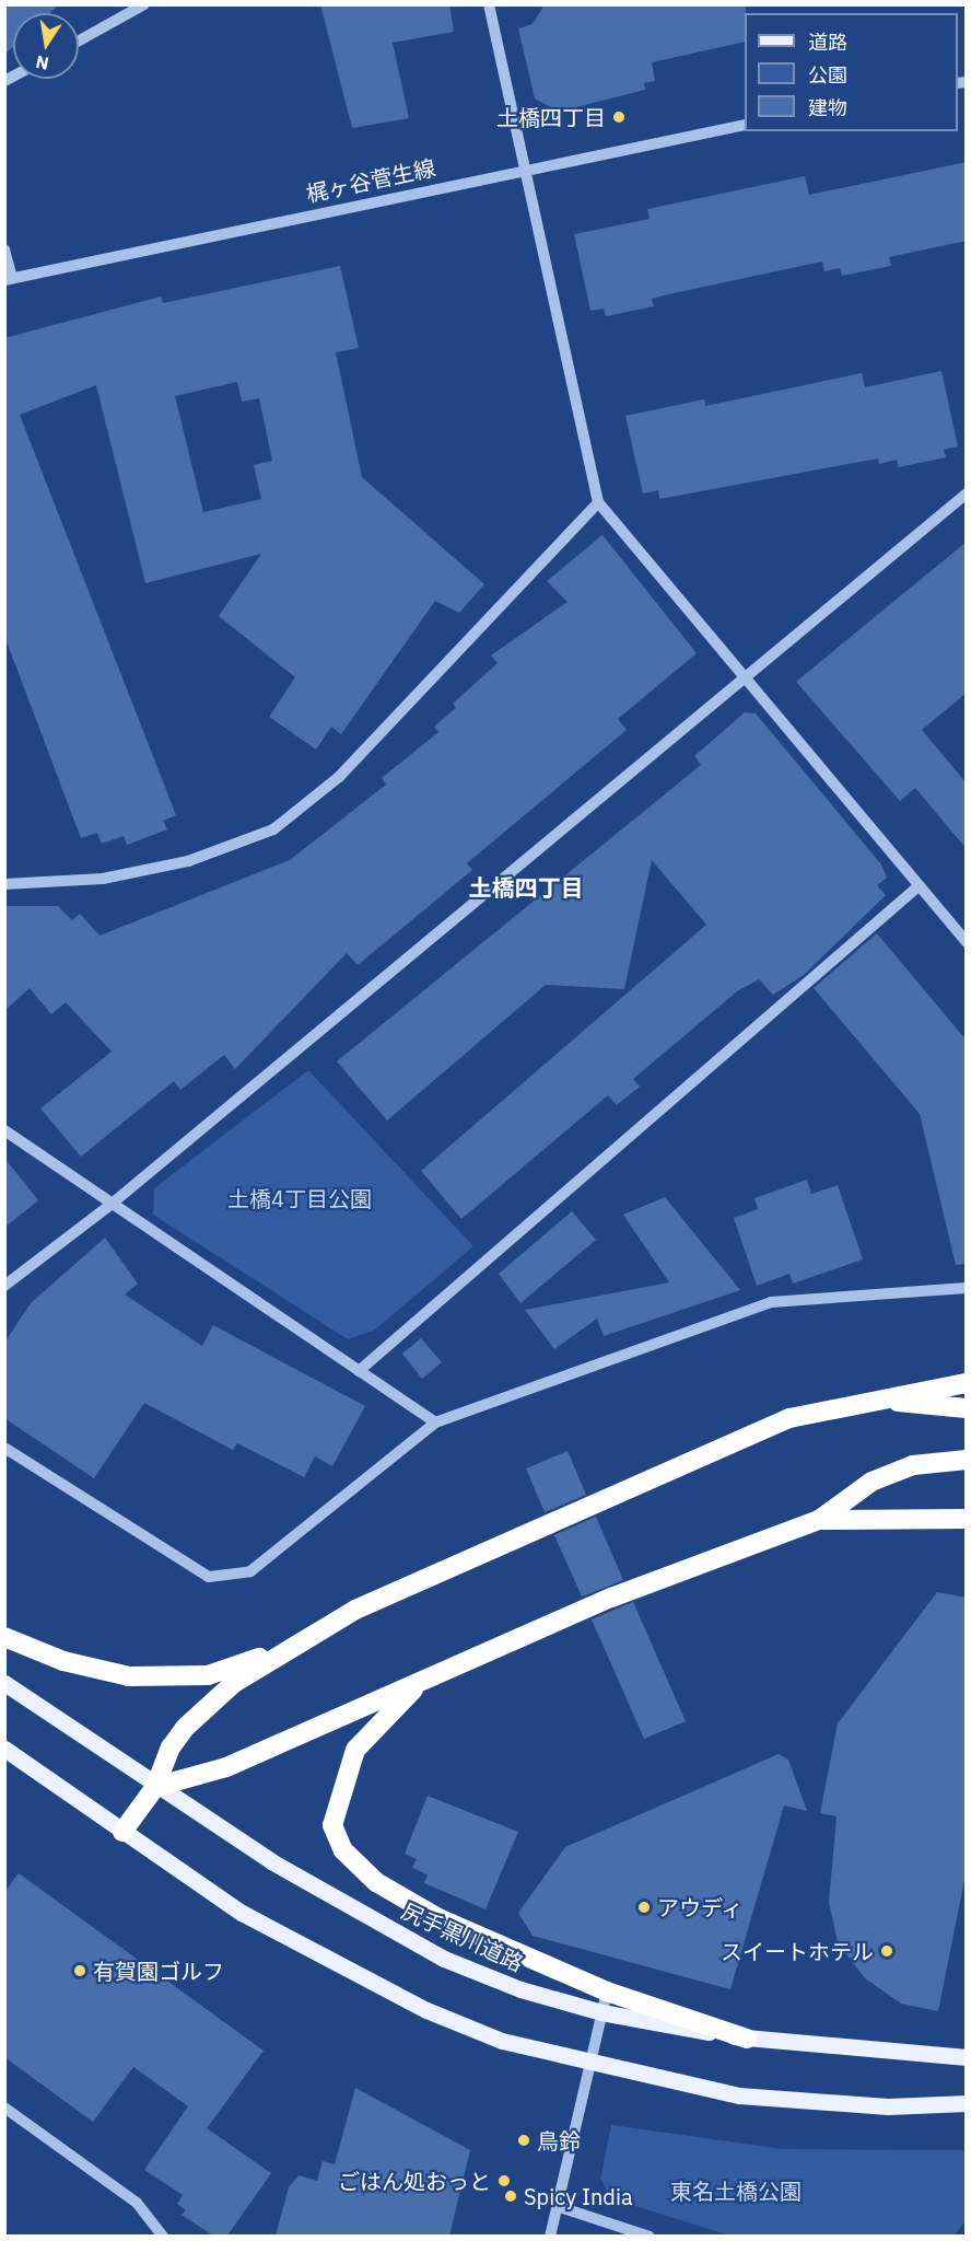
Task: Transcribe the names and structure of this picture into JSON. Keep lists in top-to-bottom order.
{
  "streets": {
    "main road": ["尻手黒川道路"],
    "street": ["梶ヶ谷菅生線"]
  },
  "districts": ["土橋四丁目"],
  "parks": ["土橋4丁目公園", "東名土橋公園"],
  "places": [
    "土橋四丁目",
    "アウディ",
    "スイートホテル",
    "有賀園ゴルフ",
    "鳥鈴",
    "ごはん処おっと",
    "Spicy India"
  ],
  "legend": ["道路", "公園", "建物"],
  "north": "bottom"
}
